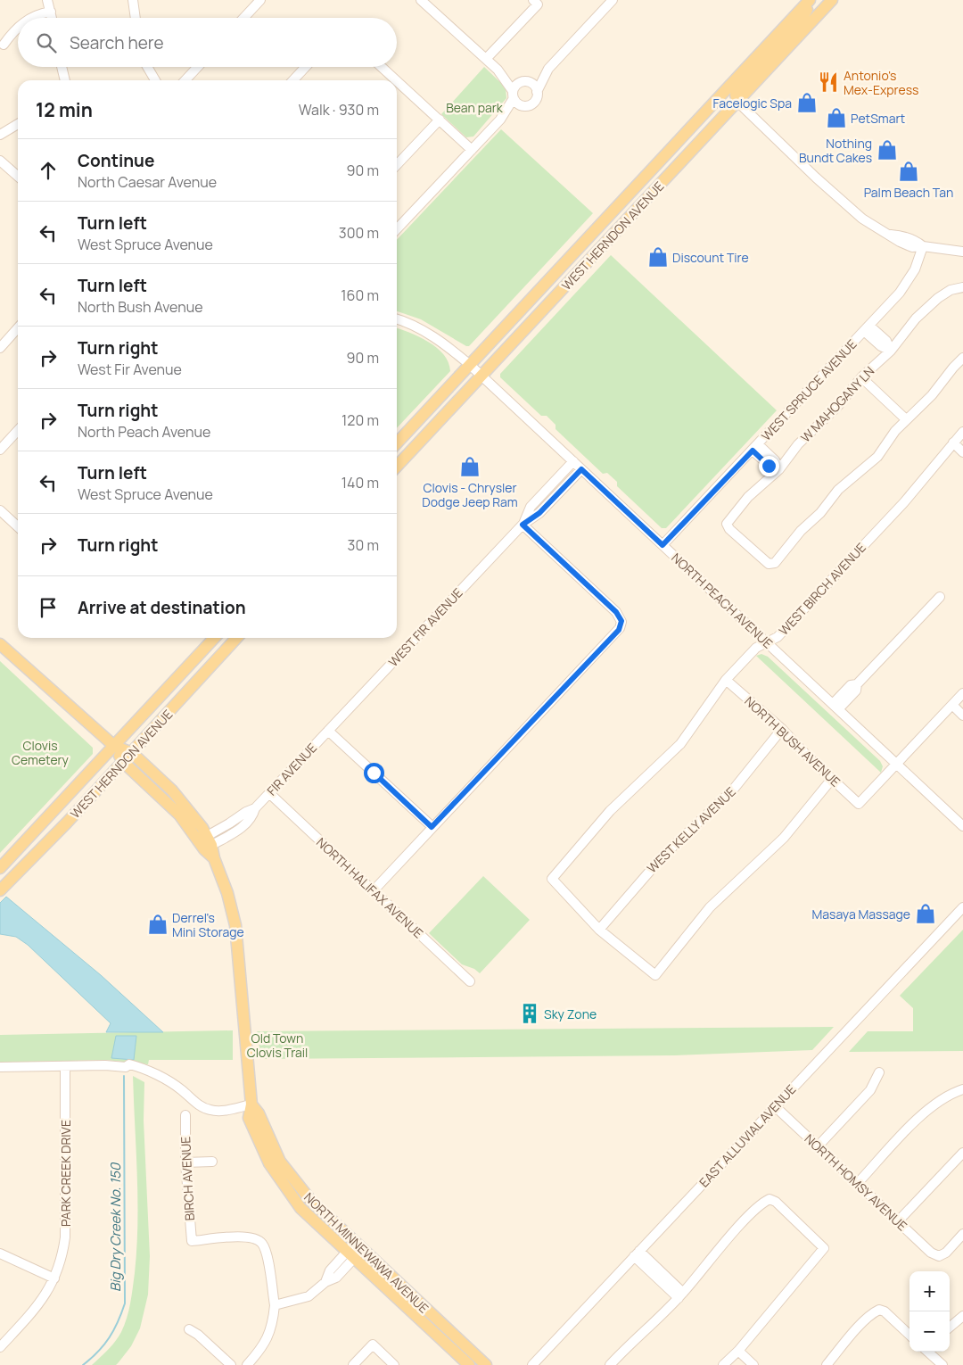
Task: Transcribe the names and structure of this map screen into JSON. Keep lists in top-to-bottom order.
{
  "streets": {
    "main road": ["WEST HERNDON AVENUE", "NORTH MINNEWAWA AVENUE"],
    "street": [
      "WEST SPRUCE AVENUE",
      "W MAHOGANY LN",
      "WEST BIRCH AVENUE",
      "NORTH PEACH AVENUE",
      "WEST FIR AVENUE",
      "NORTH BUSH AVENUE",
      "FIR AVENUE",
      "WEST KELLY AVENUE",
      "NORTH HALIFAX AVENUE",
      "EAST ALLUVIAL AVENUE",
      "PARK CREEK DRIVE",
      "BIRCH AVENUE",
      "NORTH HOMSY AVENUE"
    ]
  },
  "crossings": [
    ["WEST HERNDON AVENUE", "NORTH PEACH AVENUE"],
    ["WEST SPRUCE AVENUE", "NORTH PEACH AVENUE"],
    ["WEST BIRCH AVENUE", "NORTH PEACH AVENUE"],
    ["WEST BIRCH AVENUE", "NORTH BUSH AVENUE"],
    ["WEST BIRCH AVENUE", "WEST KELLY AVENUE"],
    ["NORTH PEACH AVENUE", "WEST FIR AVENUE"],
    ["NORTH PEACH AVENUE", "NORTH BUSH AVENUE"],
    ["WEST FIR AVENUE", "FIR AVENUE"],
    ["NORTH BUSH AVENUE", "WEST KELLY AVENUE"],
    ["FIR AVENUE", "NORTH HALIFAX AVENUE"],
    ["FIR AVENUE", "NORTH MINNEWAWA AVENUE"],
    ["EAST ALLUVIAL AVENUE", "NORTH HOMSY AVENUE"]
  ],
  "water": ["Big Dry Creek No. 150"],
  "parks": ["Bean park", "Clovis Cemetery", "Old Town Clovis Trail"],
  "places": {
    "restaurant": ["Antonio's Mex-Express"],
    "shop": [
      "Facelogic Spa",
      "PetSmart",
      "Nothing Bundt Cakes",
      "Palm Beach Tan",
      "Discount Tire",
      "Clovis - Chrysler Dodge Jeep Ram",
      "Masaya Massage",
      "Derrel's Mini Storage"
    ],
    "building": ["Sky Zone"]
  },
  "page": {
    "search": "Search here",
    "heading": ["12 min", "Walk · 930 m"],
    "list": [
      ["Continue", "North Caesar Avenue", "90 m"],
      ["Turn left", "West Spruce Avenue", "300 m"],
      ["Turn left", "North Bush Avenue", "160 m"],
      ["Turn right", "West Fir Avenue", "90 m"],
      ["Turn right", "North Peach Avenue", "120 m"],
      ["Turn left", "West Spruce Avenue", "140 m"],
      ["Turn right", "30 m"],
      "Arrive at destination"
    ],
    "map_buttons": ["+", "−"]
  }
}
